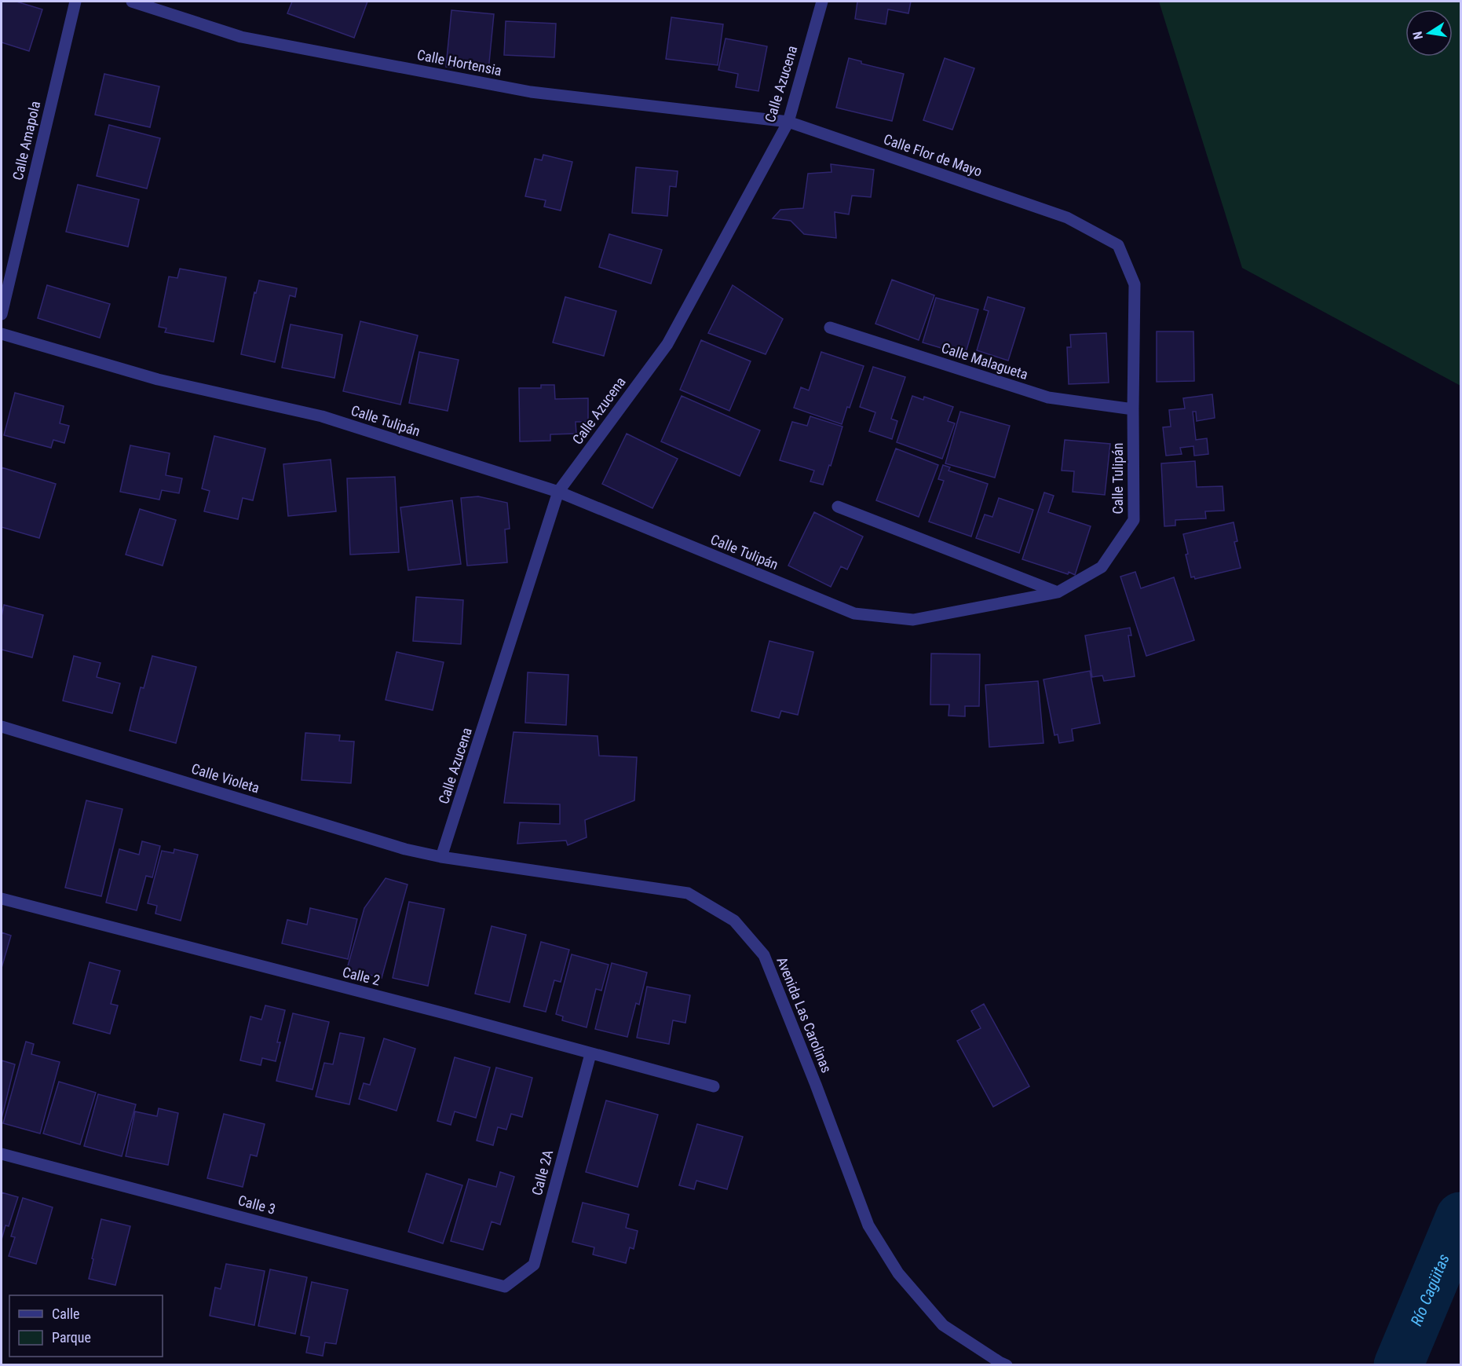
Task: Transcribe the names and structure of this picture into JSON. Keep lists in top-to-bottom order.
{
  "streets": {
    "street": [
      "Calle Hortensia",
      "Calle Azucena",
      "Calle Amapola",
      "Calle Flor de Mayo",
      "Calle Malagueta",
      "Calle Tulipán",
      "Calle Violeta",
      "Calle 2",
      "Avenida Las Carolinas",
      "Calle 2A",
      "Calle 3"
    ]
  },
  "crossings": [
    ["Calle Hortensia", "Calle Azucena"],
    ["Calle Hortensia", "Calle Flor de Mayo"],
    ["Calle Azucena", "Calle Flor de Mayo"],
    ["Calle Azucena", "Calle Tulipán"],
    ["Calle Azucena", "Calle Violeta"],
    ["Calle Azucena", "Avenida Las Carolinas"],
    ["Calle Flor de Mayo", "Calle Tulipán"],
    ["Calle Malagueta", "Calle Tulipán"],
    ["Calle Violeta", "Avenida Las Carolinas"],
    ["Calle 2", "Calle 2A"],
    ["Calle 2A", "Calle 3"]
  ],
  "water": ["Río Cagüitas"],
  "legend": ["Calle", "Parque"],
  "north": "left"
}
